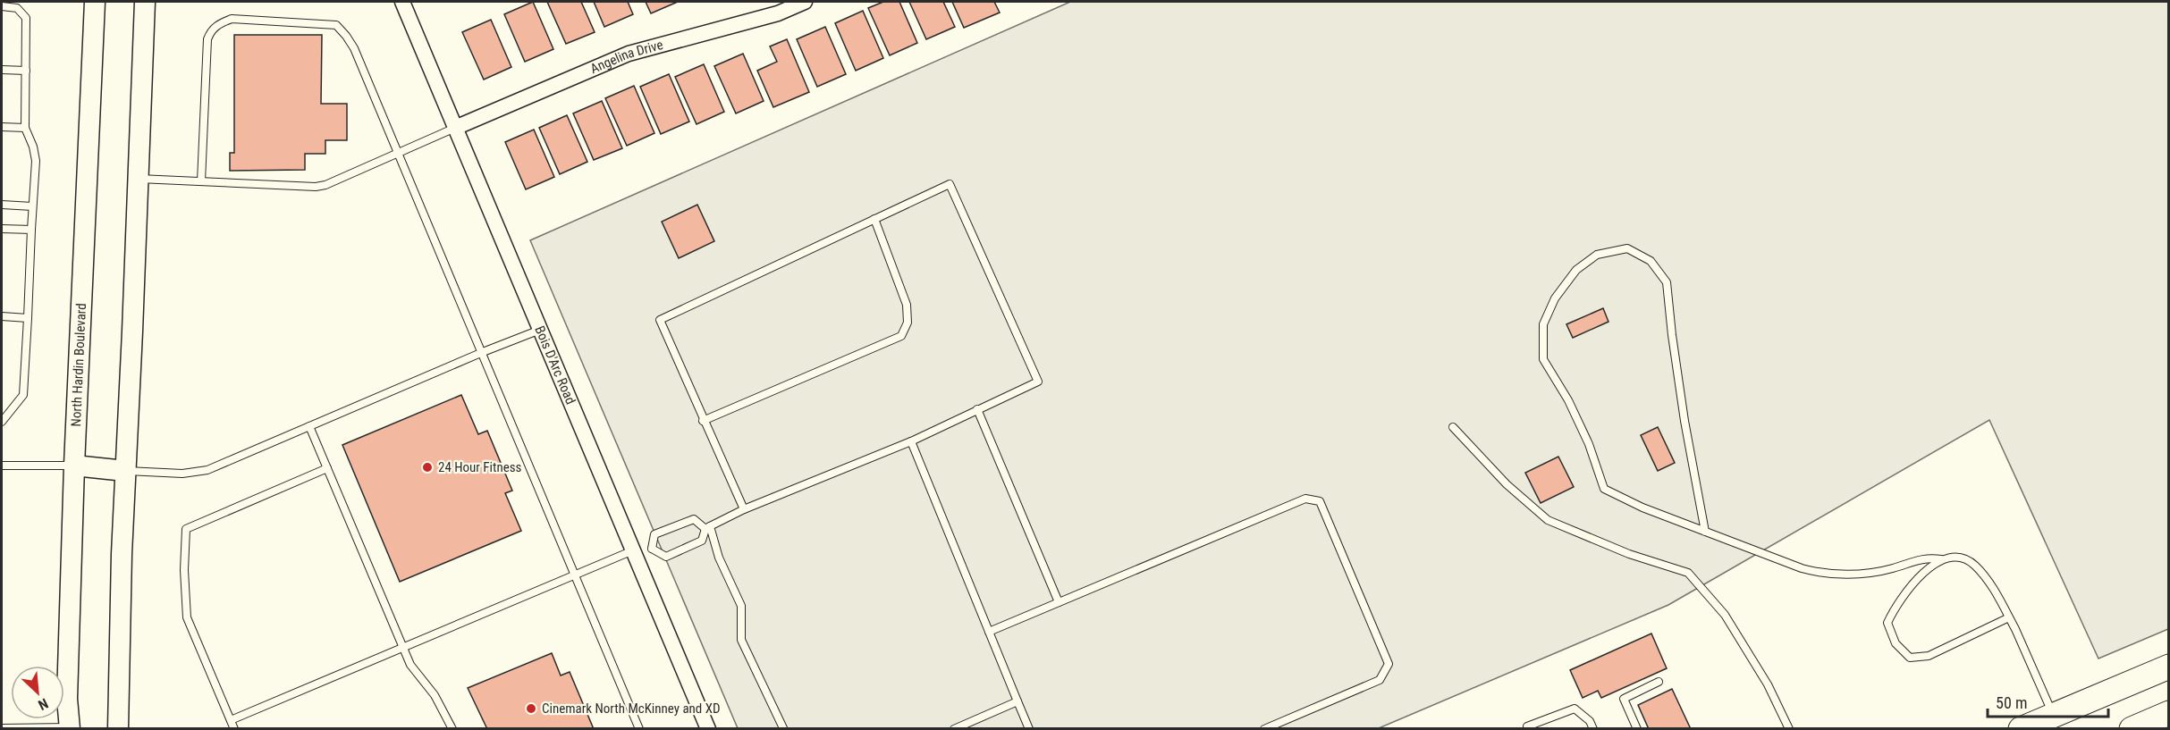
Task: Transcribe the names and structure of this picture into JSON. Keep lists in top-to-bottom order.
{
  "streets": {
    "main road": ["North Hardin Boulevard"],
    "street": ["Angelina Drive", "Bois D'Arc Road"]
  },
  "crossings": [
    ["Angelina Drive", "Bois D'Arc Road"]
  ],
  "places": ["24 Hour Fitness", "Cinemark North McKinney and XD"],
  "scale_bar": "50 m",
  "north": "bottom right"
}
